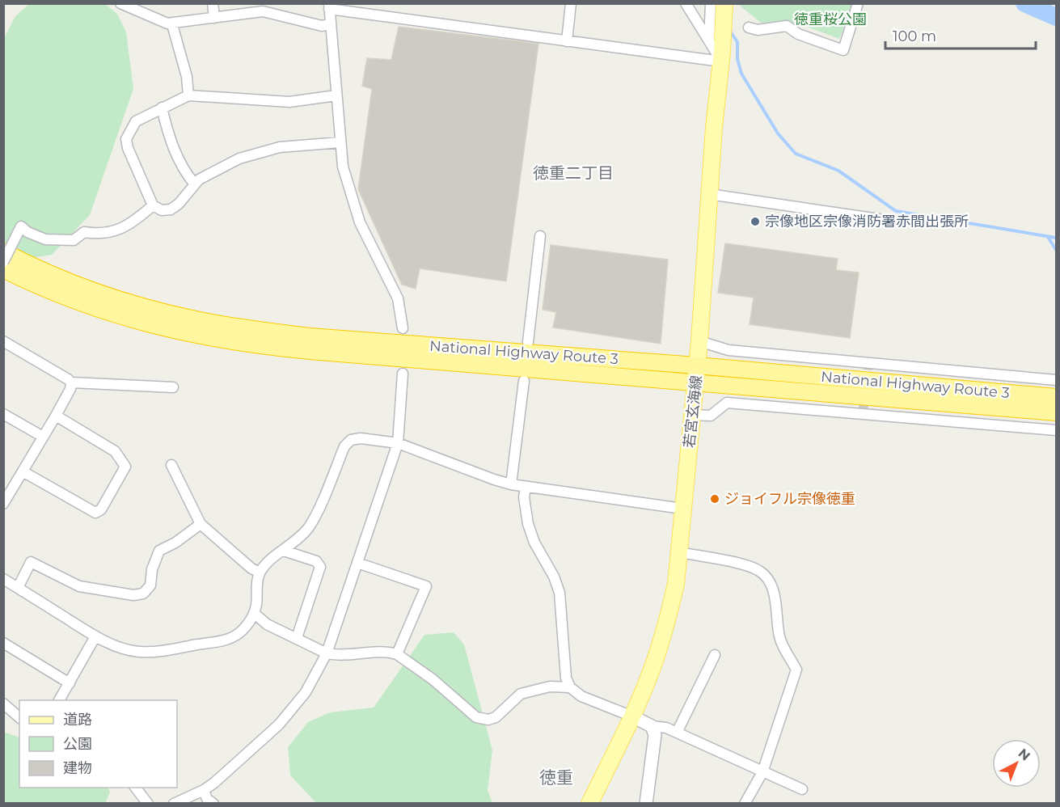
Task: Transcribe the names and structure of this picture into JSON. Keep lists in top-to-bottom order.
{
  "streets": {
    "highway": ["National Highway Route 3"],
    "main road": ["若宮玄海線"]
  },
  "crossings": [
    ["National Highway Route 3", "若宮玄海線"]
  ],
  "districts": ["徳重二丁目", "徳重"],
  "parks": ["徳重桜公園"],
  "places": ["宗像地区宗像消防署赤間出張所", "ジョイフル宗像徳重"],
  "legend": ["道路", "公園", "建物"],
  "scale_bar": "100 m",
  "north": "top right"
}
